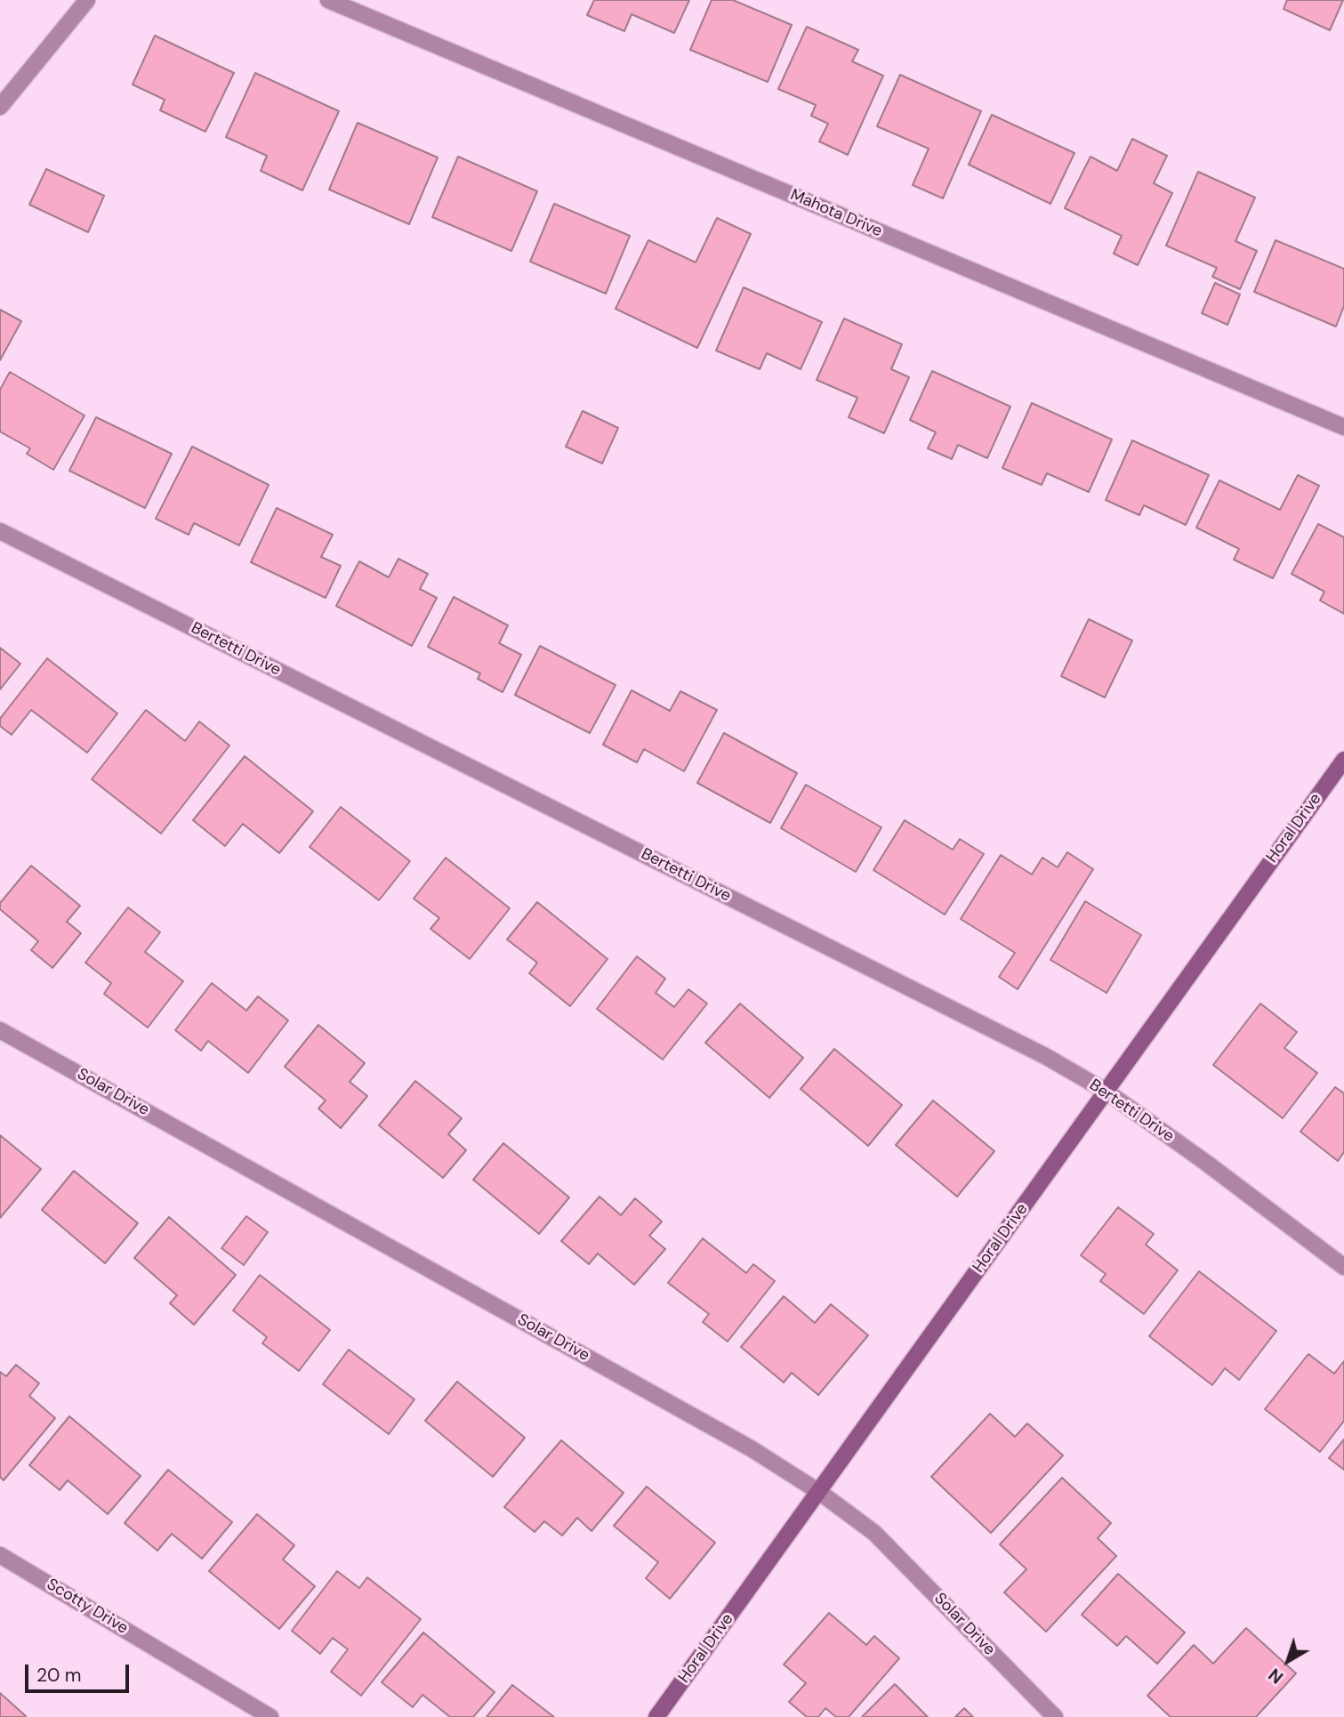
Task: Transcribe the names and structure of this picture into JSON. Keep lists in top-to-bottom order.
{
  "streets": {
    "street": [
      "Mahota Drive",
      "Bertetti Drive",
      "Horal Drive",
      "Solar Drive",
      "Scotty Drive"
    ]
  },
  "crossings": [
    ["Bertetti Drive", "Horal Drive"],
    ["Horal Drive", "Solar Drive"]
  ],
  "scale_bar": "20 m",
  "north": "bottom left"
}
